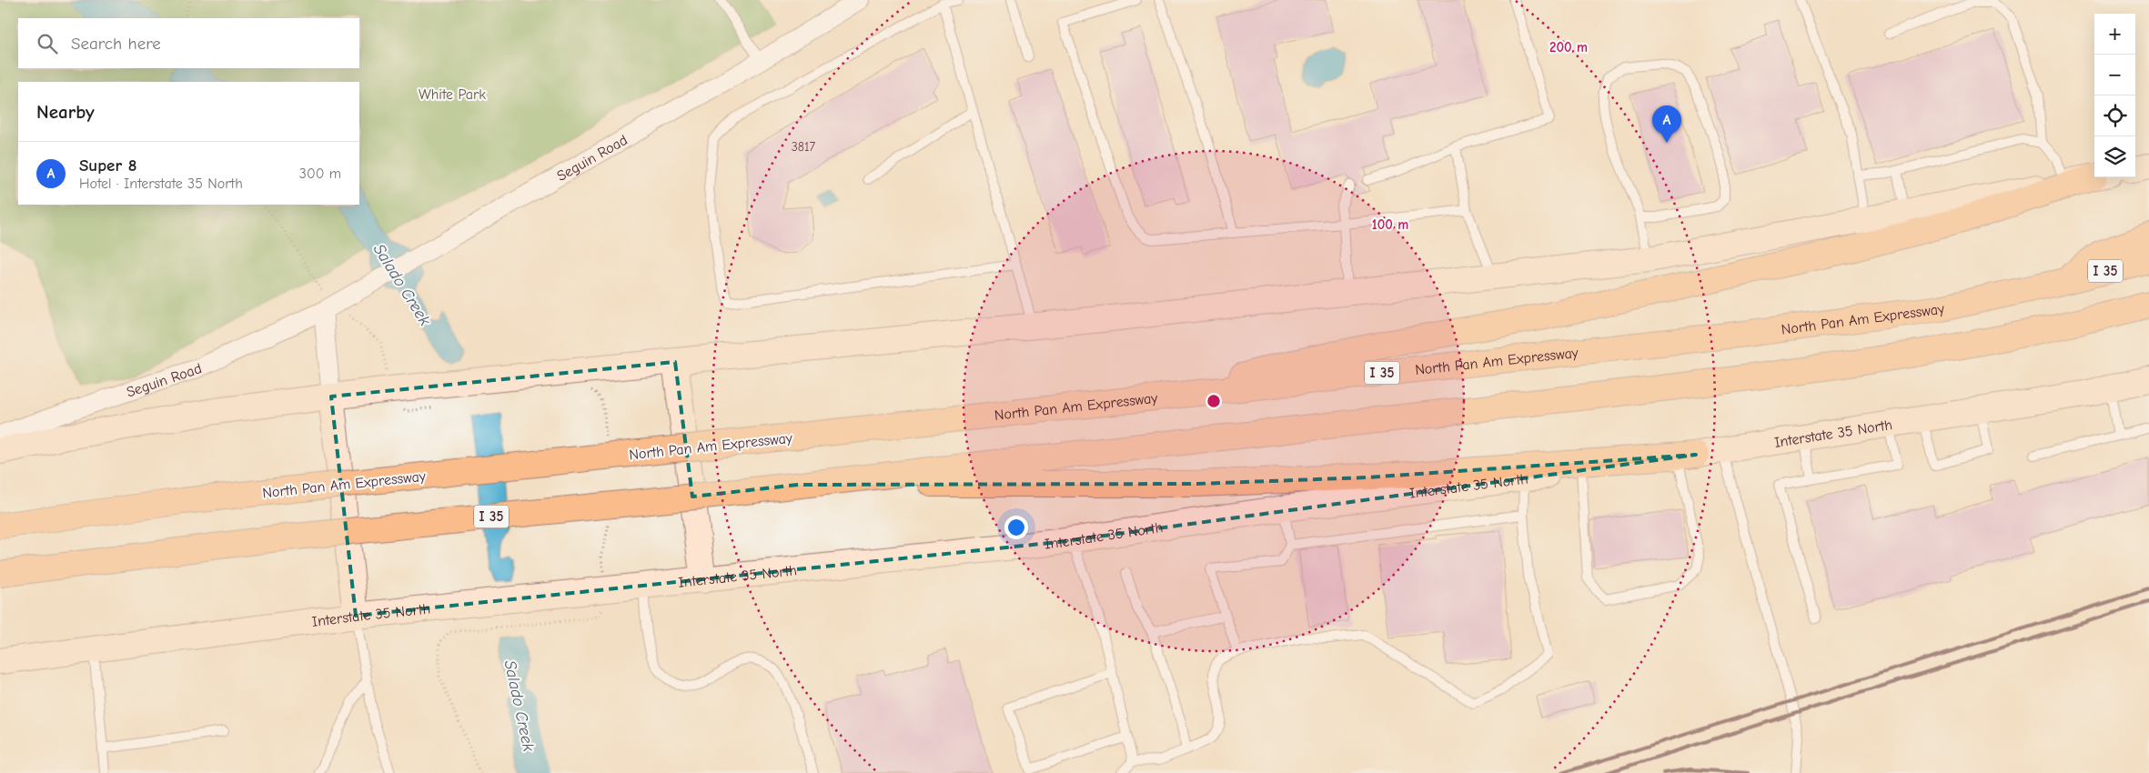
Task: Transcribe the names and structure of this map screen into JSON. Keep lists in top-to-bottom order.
{
  "streets": {
    "highway": ["I 35", "North Pan Am Expressway"],
    "main road": ["Interstate 35 North"],
    "street": ["Seguin Road"]
  },
  "water": ["Salado Creek"],
  "parks": ["White Park"],
  "house_numbers": ["3817"],
  "page": {
    "map_buttons": ["+", "−"],
    "search": "Search here",
    "heading": "Nearby",
    "pins": "A",
    "list": [
      {
        "mark": "A",
        "name": "Super 8",
        "note": "Hotel · Interstate 35 North",
        "value": "300 m"
      }
    ]
  },
  "rings": ["200 m", "100 m"]
}
